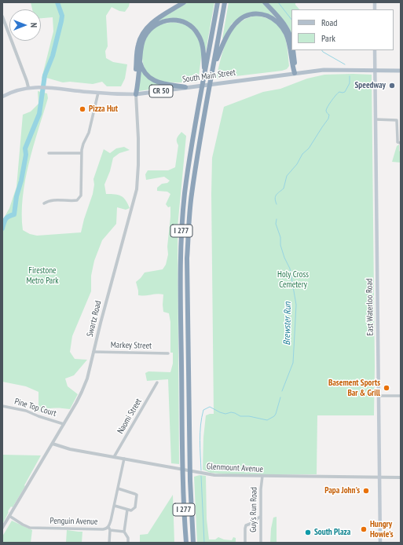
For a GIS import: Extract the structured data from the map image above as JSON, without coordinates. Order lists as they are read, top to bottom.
{
  "streets": {
    "highway": ["I 277"],
    "main road": ["South Main Street", "CR 50", "East Waterloo Road"],
    "street": [
      "Swartz Road",
      "Markey Street",
      "Pine Top Court",
      "Naomi Street",
      "Glenmount Avenue",
      "Guy's Run Road",
      "Penguin Avenue"
    ]
  },
  "crossings": [
    ["South Main Street", "East Waterloo Road"],
    ["South Main Street", "Swartz Road"],
    ["East Waterloo Road", "Glenmount Avenue"],
    ["Swartz Road", "Markey Street"],
    ["Swartz Road", "Pine Top Court"],
    ["Swartz Road", "Glenmount Avenue"],
    ["Swartz Road", "Penguin Avenue"],
    ["Naomi Street", "Glenmount Avenue"],
    ["Glenmount Avenue", "Guy's Run Road"],
    ["Glenmount Avenue", "Penguin Avenue"]
  ],
  "water": ["Brewster Run"],
  "parks": ["Firestone Metro Park", "Holy Cross Cemetery"],
  "places": [
    "Speedway",
    "Pizza Hut",
    "Basement Sports Bar & Grill",
    "Papa John's",
    "Hungry Howie's",
    "South Plaza"
  ],
  "legend": ["Road", "Park"],
  "north": "right"
}
